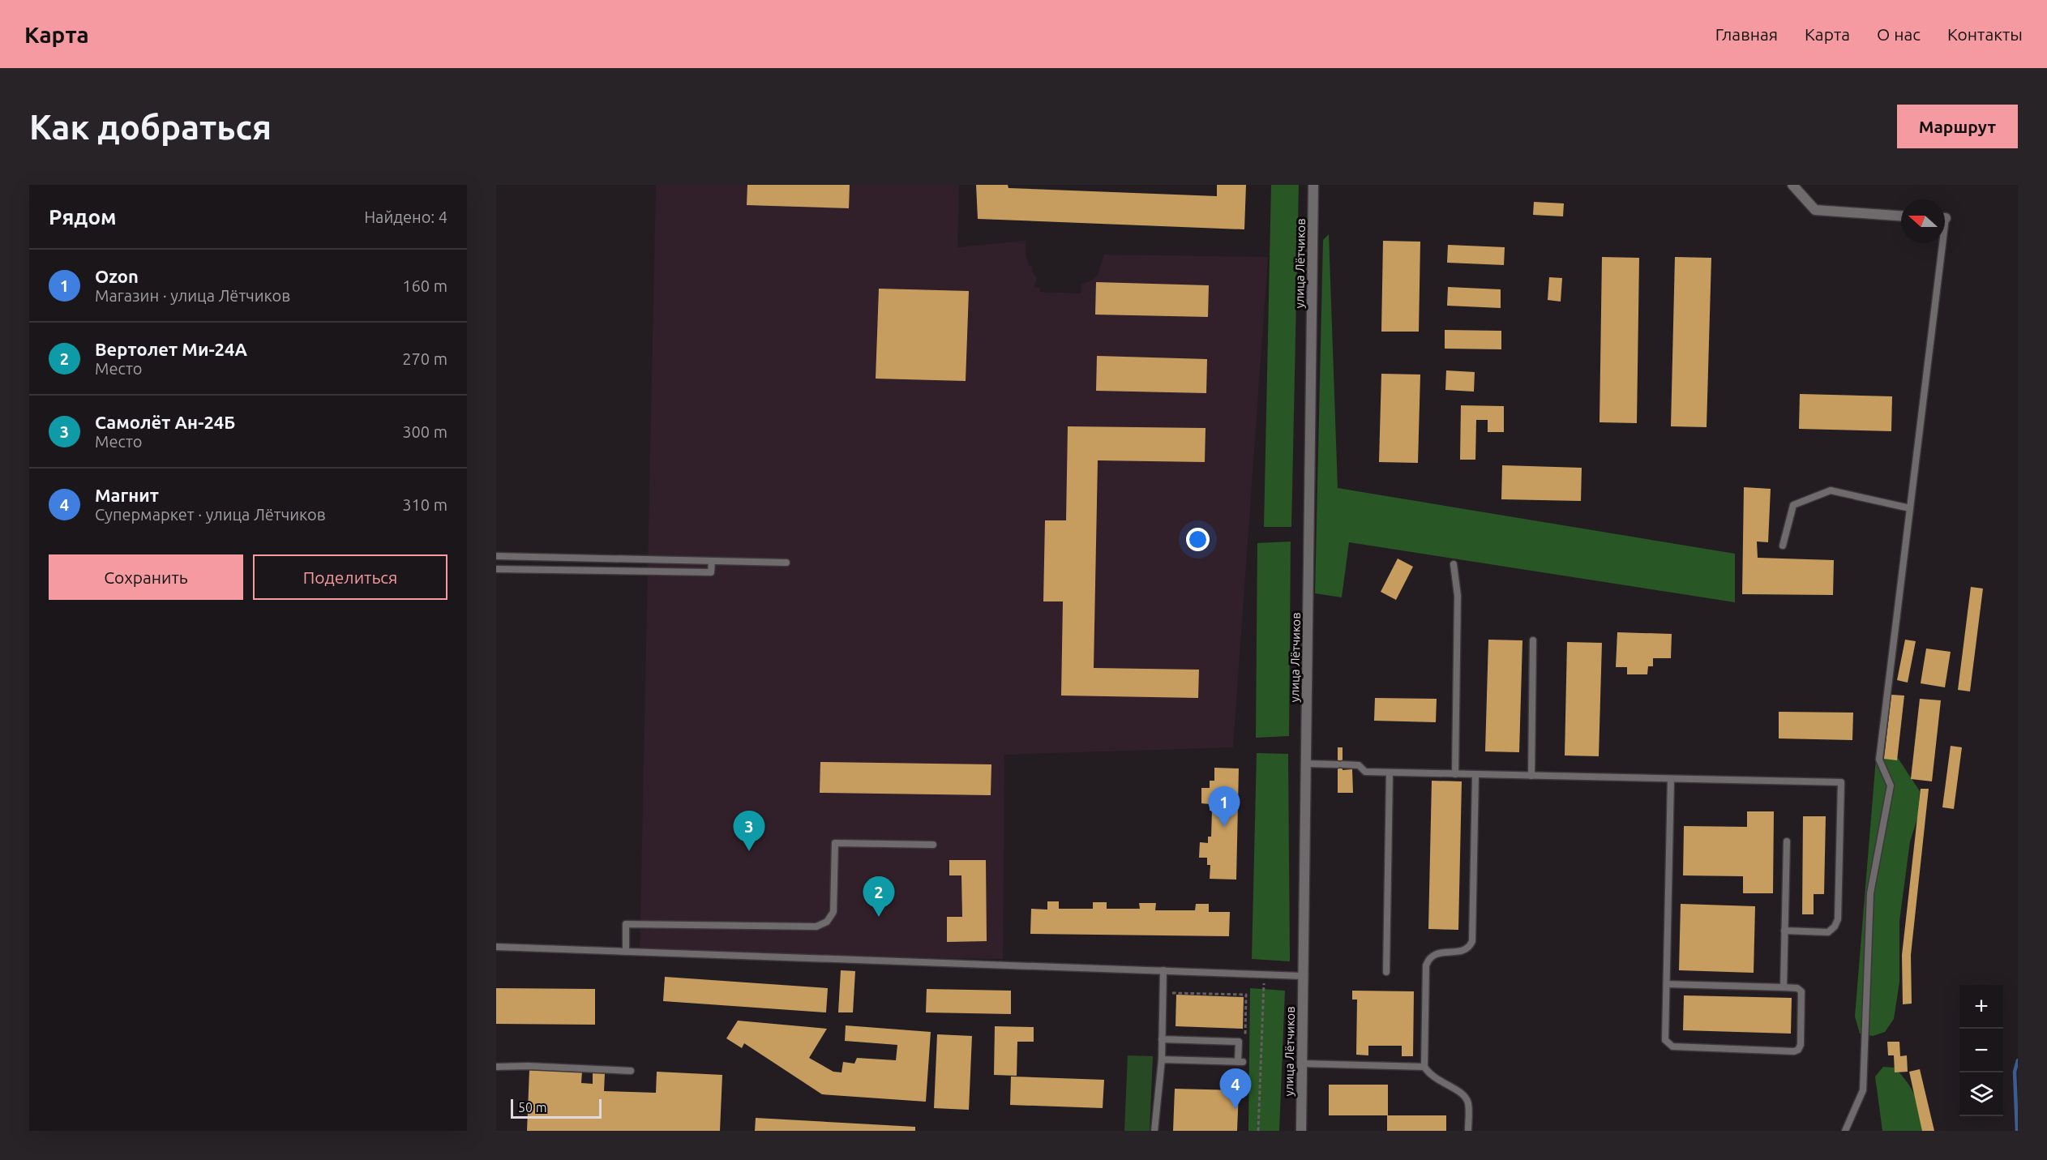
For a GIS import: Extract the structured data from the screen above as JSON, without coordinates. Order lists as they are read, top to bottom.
{
  "streets": {
    "street": ["улица Лётчиков"]
  },
  "scale_bar": "50 m",
  "north": "left",
  "page": {
    "header": "Карта",
    "nav": [
      "Главная",
      "Карта",
      "О нас",
      "Контакты"
    ],
    "buttons": [
      "Маршрут",
      ["Сохранить", "Поделиться"]
    ],
    "title": "Как добраться",
    "heading": ["Рядом", "Найдено: 4"],
    "list": [
      {
        "mark": "1",
        "name": "Ozon",
        "note": "Магазин · улица Лётчиков",
        "value": "160 m"
      },
      {
        "mark": "2",
        "name": "Вертолет Ми-24А",
        "note": "Место",
        "value": "270 m"
      },
      {
        "mark": "3",
        "name": "Самолёт Ан-24Б",
        "note": "Место",
        "value": "300 m"
      },
      {
        "mark": "4",
        "name": "Магнит",
        "note": "Супермаркет · улица Лётчиков",
        "value": "310 m"
      }
    ],
    "pins": [
      "1",
      "3",
      "2",
      "4"
    ],
    "map_buttons": ["+", "−"],
    "scale": "50 m"
  }
}
